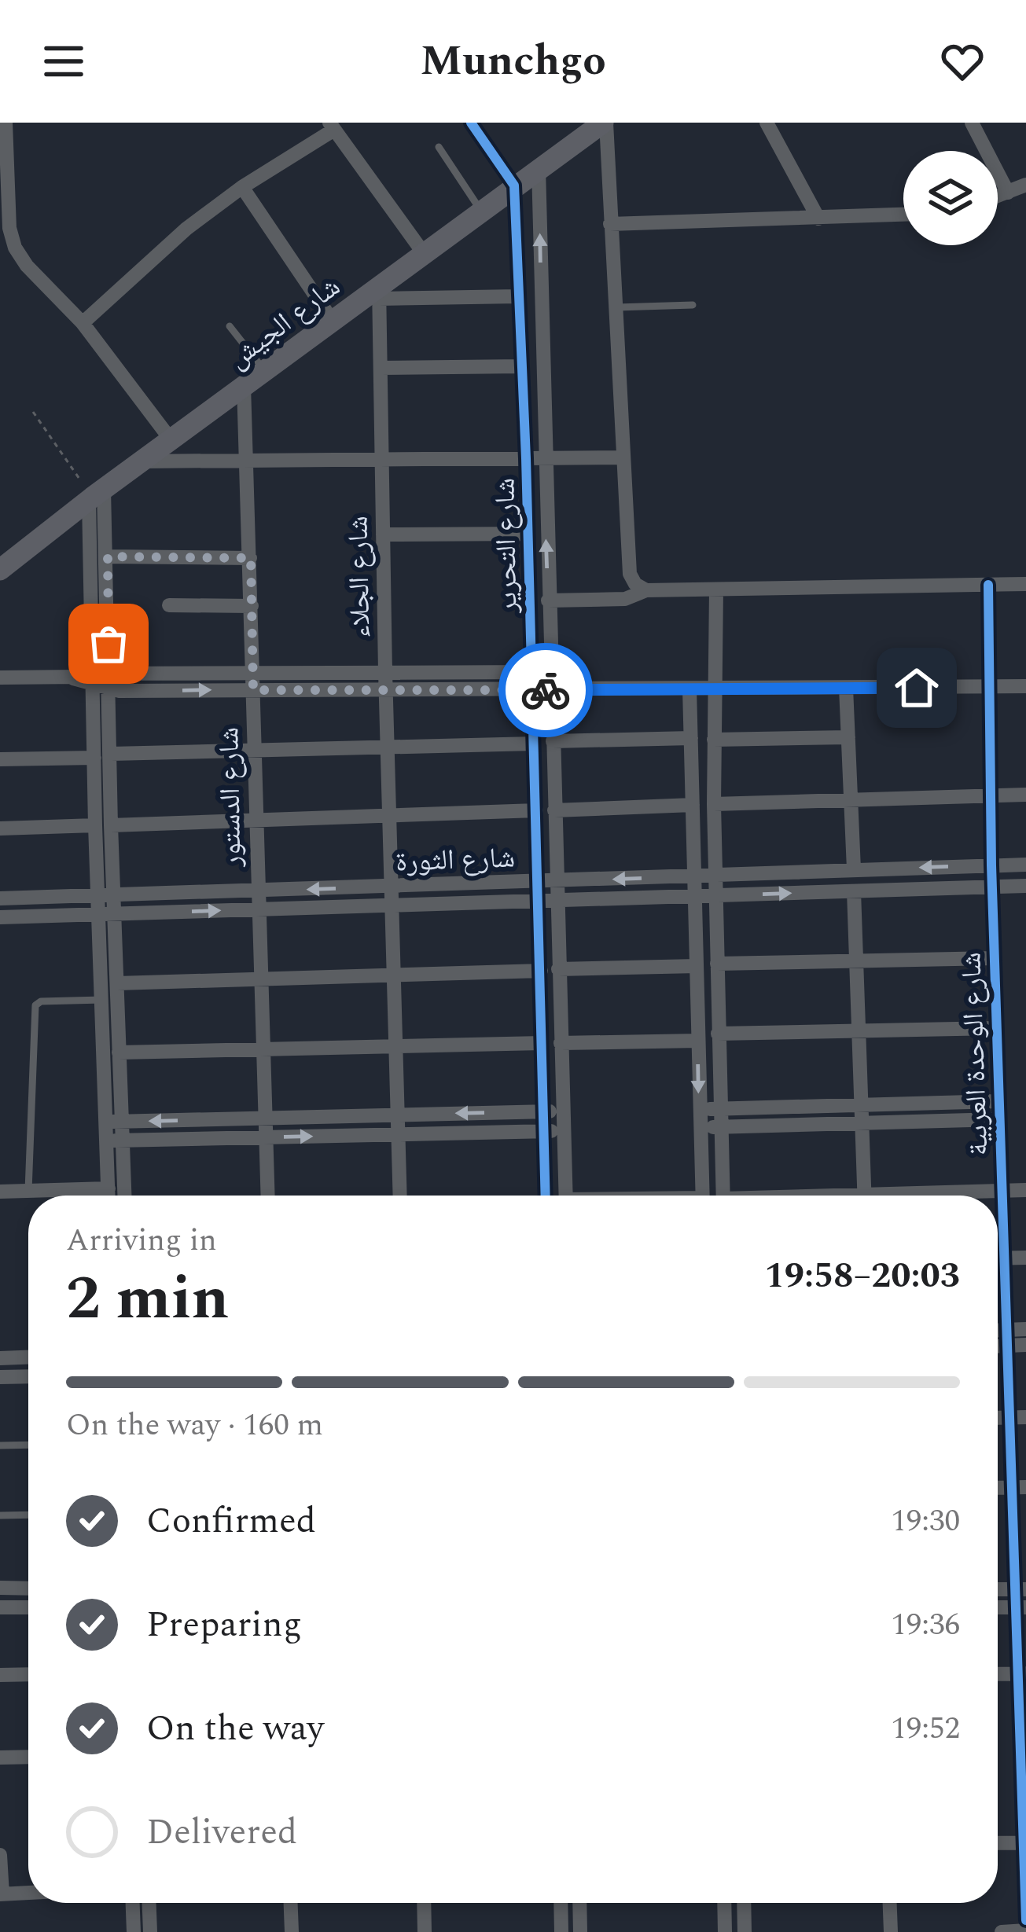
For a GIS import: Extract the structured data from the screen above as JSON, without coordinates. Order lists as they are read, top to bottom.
{
  "streets": {
    "main road": ["شارع الجيش"],
    "street": [
      "شارع التحرير",
      "شارع الجلاء",
      "شارع الدستور",
      "شارع الثورة",
      "شارع الوحدة العربية"
    ]
  },
  "crossings": [
    ["شارع الجيش", "شارع التحرير"],
    ["شارع الجيش", "شارع الجلاء"],
    ["شارع الجيش", "شارع الدستور"],
    ["شارع التحرير", "شارع الثورة"],
    ["شارع الجلاء", "شارع الثورة"],
    ["شارع الدستور", "شارع الثورة"],
    ["شارع الثورة", "شارع الوحدة العربية"]
  ],
  "page": {
    "header": "Munchgo",
    "heading": ["2 min", "Arriving in", "19:58–20:03"],
    "bar": "On the way · 160 m",
    "list": [
      ["Confirmed", "19:30"],
      ["Preparing", "19:36"],
      ["On the way", "19:52"],
      "Delivered"
    ]
  }
}
